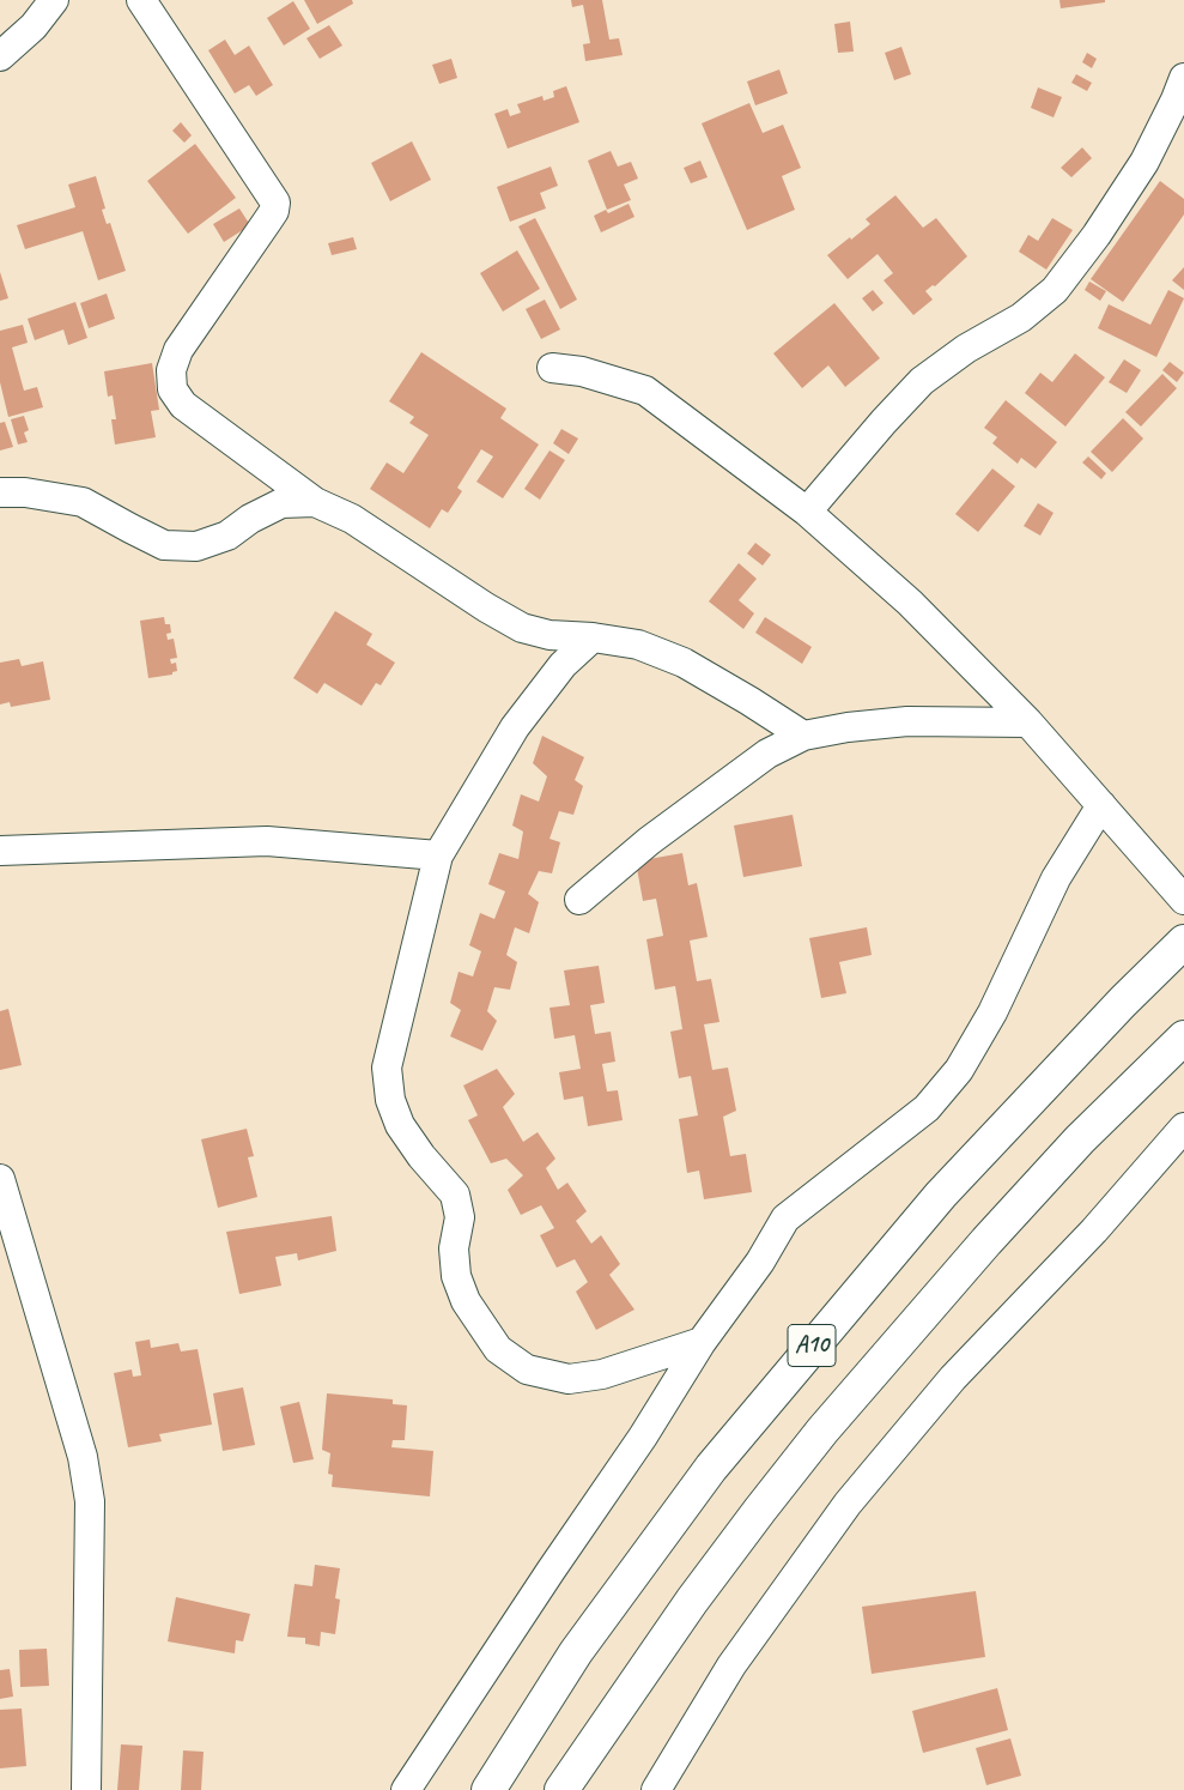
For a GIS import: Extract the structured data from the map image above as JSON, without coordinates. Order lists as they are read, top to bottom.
{
  "streets": {
    "main road": ["A10"]
  }
}
